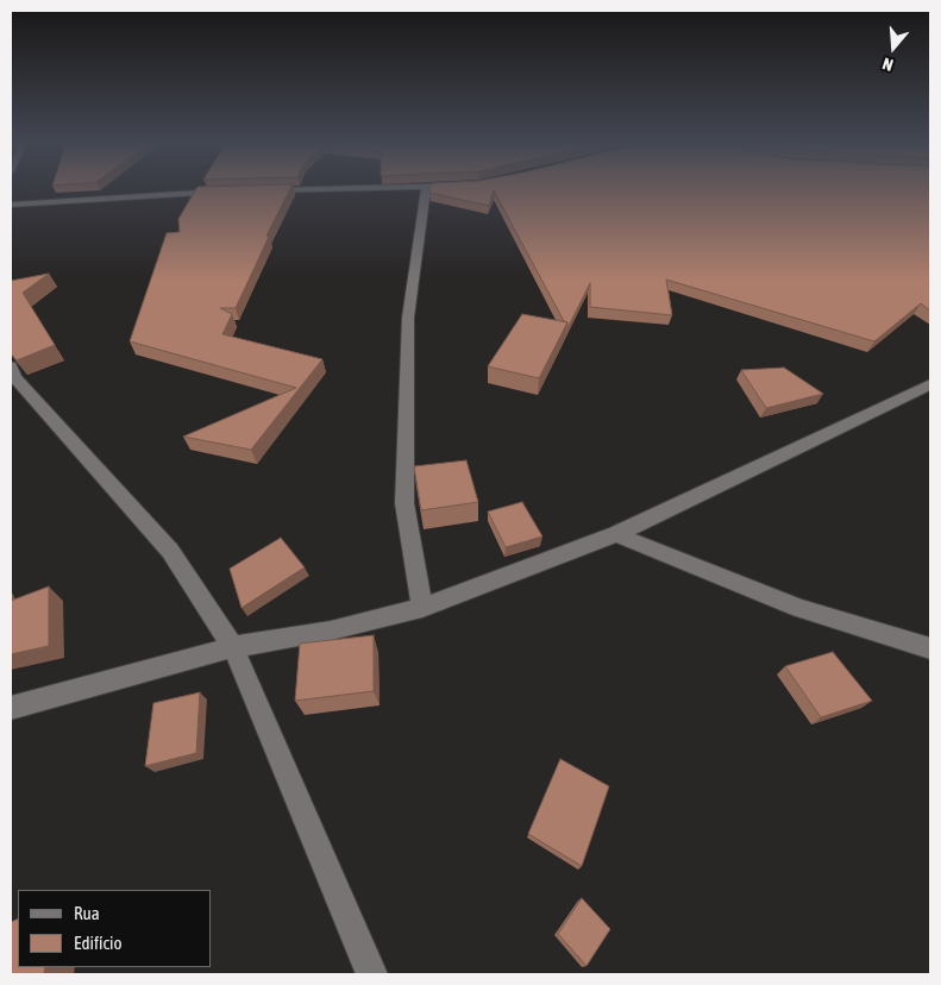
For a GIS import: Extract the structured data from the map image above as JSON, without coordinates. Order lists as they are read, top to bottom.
{
  "legend": ["Rua", "Edifício"],
  "north": "bottom"
}
